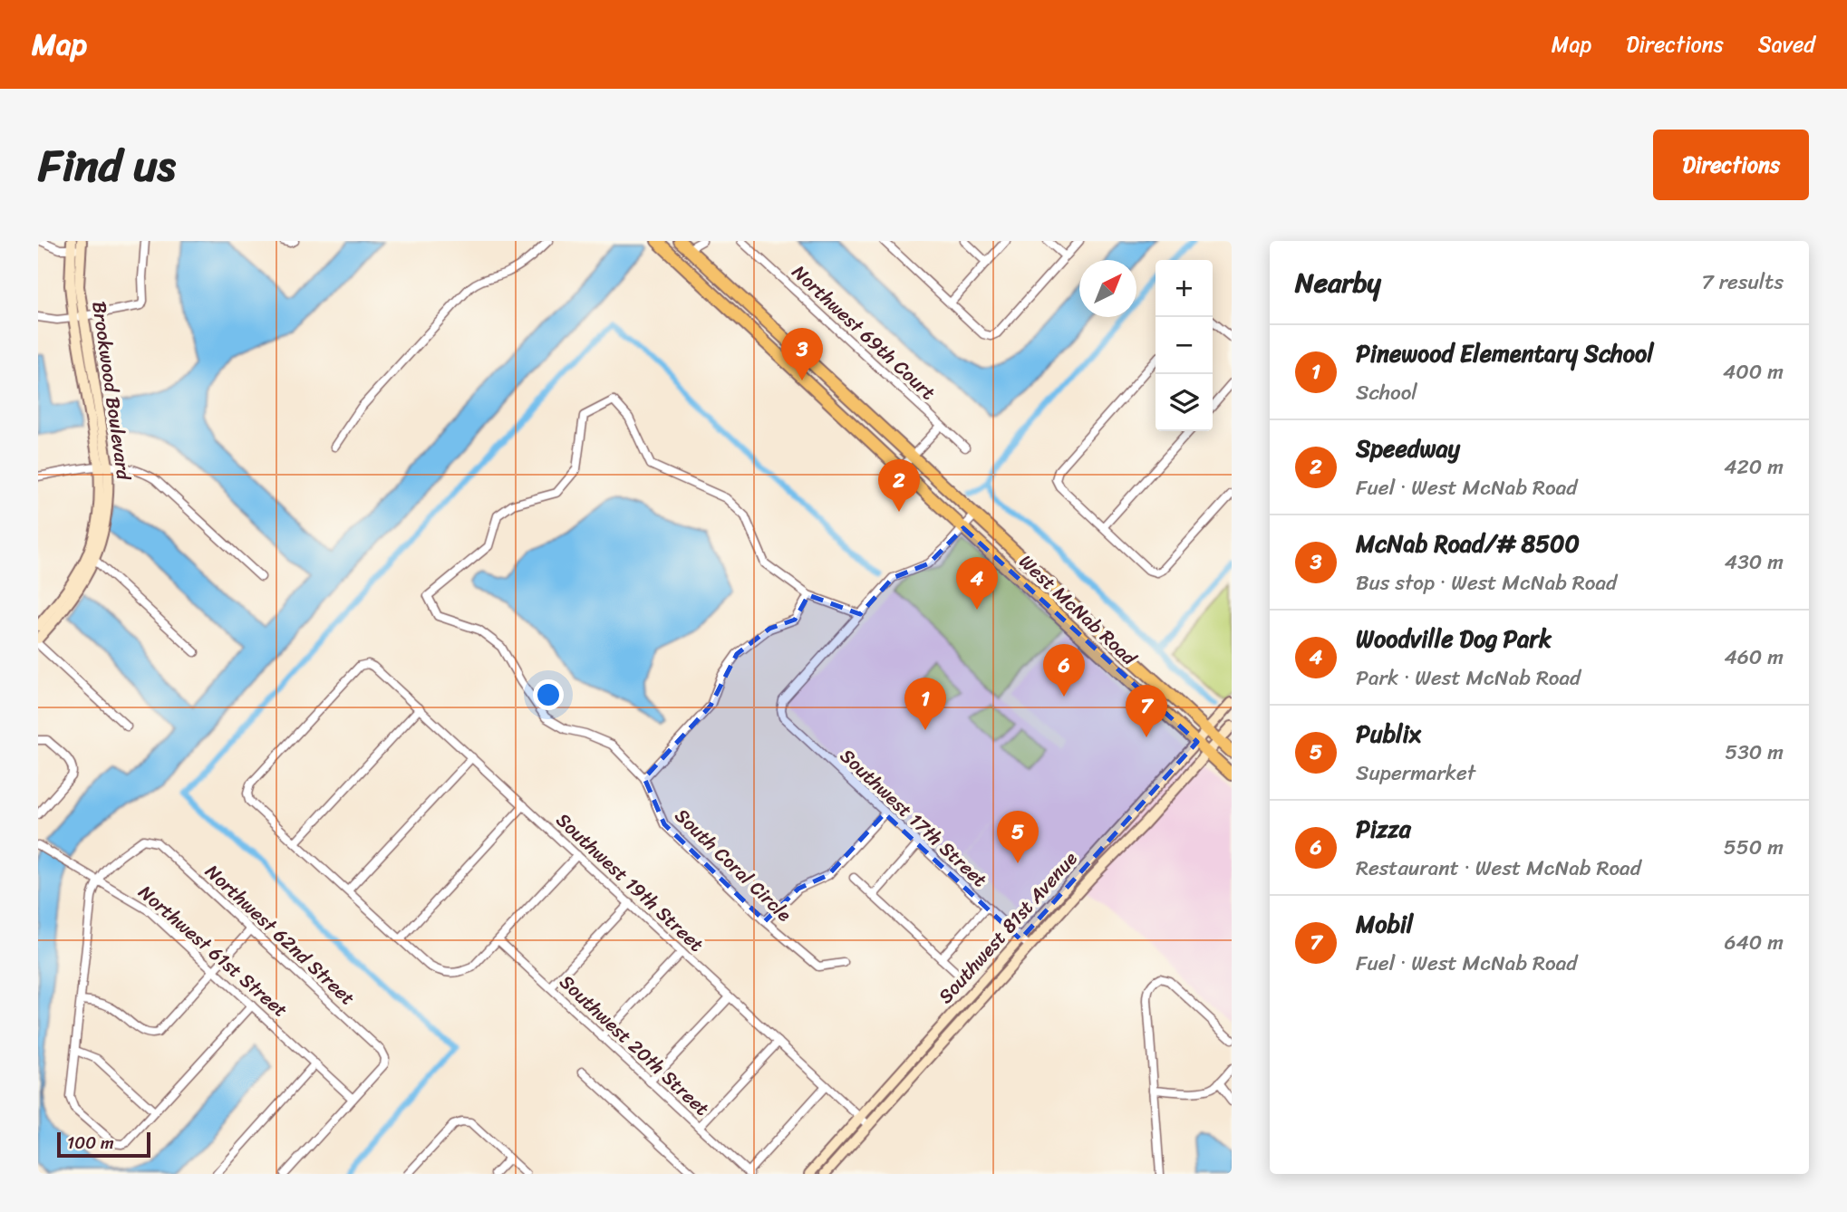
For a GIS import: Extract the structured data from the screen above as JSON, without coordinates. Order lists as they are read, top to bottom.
{
  "streets": {
    "main road": ["West McNab Road"],
    "street": [
      "Northwest 69th Court",
      "Brookwood Boulevard",
      "Southwest 17th Street",
      "South Coral Circle",
      "Southwest 19th Street",
      "Southwest 81st Avenue",
      "Northwest 62nd Street",
      "Northwest 61st Street",
      "Southwest 20th Street"
    ]
  },
  "crossings": [
    ["West McNab Road", "Southwest 81st Avenue"],
    ["Southwest 17th Street", "Southwest 81st Avenue"],
    ["Southwest 19th Street", "Southwest 81st Avenue"],
    ["Northwest 62nd Street", "Northwest 61st Street"]
  ],
  "scale_bar": "100 m",
  "north": "top right",
  "page": {
    "header": "Map",
    "nav": ["Map", "Directions", "Saved"],
    "title": "Find us",
    "buttons": "Directions",
    "heading": ["Nearby", "7 results"],
    "map_buttons": ["+", "−"],
    "list": [
      {
        "mark": "1",
        "name": "Pinewood Elementary School",
        "note": "School",
        "value": "400 m"
      },
      {
        "mark": "2",
        "name": "Speedway",
        "note": "Fuel · West McNab Road",
        "value": "420 m"
      },
      {
        "mark": "3",
        "name": "McNab Road/# 8500",
        "note": "Bus stop · West McNab Road",
        "value": "430 m"
      },
      {
        "mark": "4",
        "name": "Woodville Dog Park",
        "note": "Park · West McNab Road",
        "value": "460 m"
      },
      {
        "mark": "5",
        "name": "Publix",
        "note": "Supermarket",
        "value": "530 m"
      },
      {
        "mark": "6",
        "name": "Pizza",
        "note": "Restaurant · West McNab Road",
        "value": "550 m"
      },
      {
        "mark": "7",
        "name": "Mobil",
        "note": "Fuel · West McNab Road",
        "value": "640 m"
      }
    ],
    "pins": [
      "3",
      "2",
      "4",
      "6",
      "1",
      "7",
      "5"
    ],
    "scale": "100 m"
  }
}
